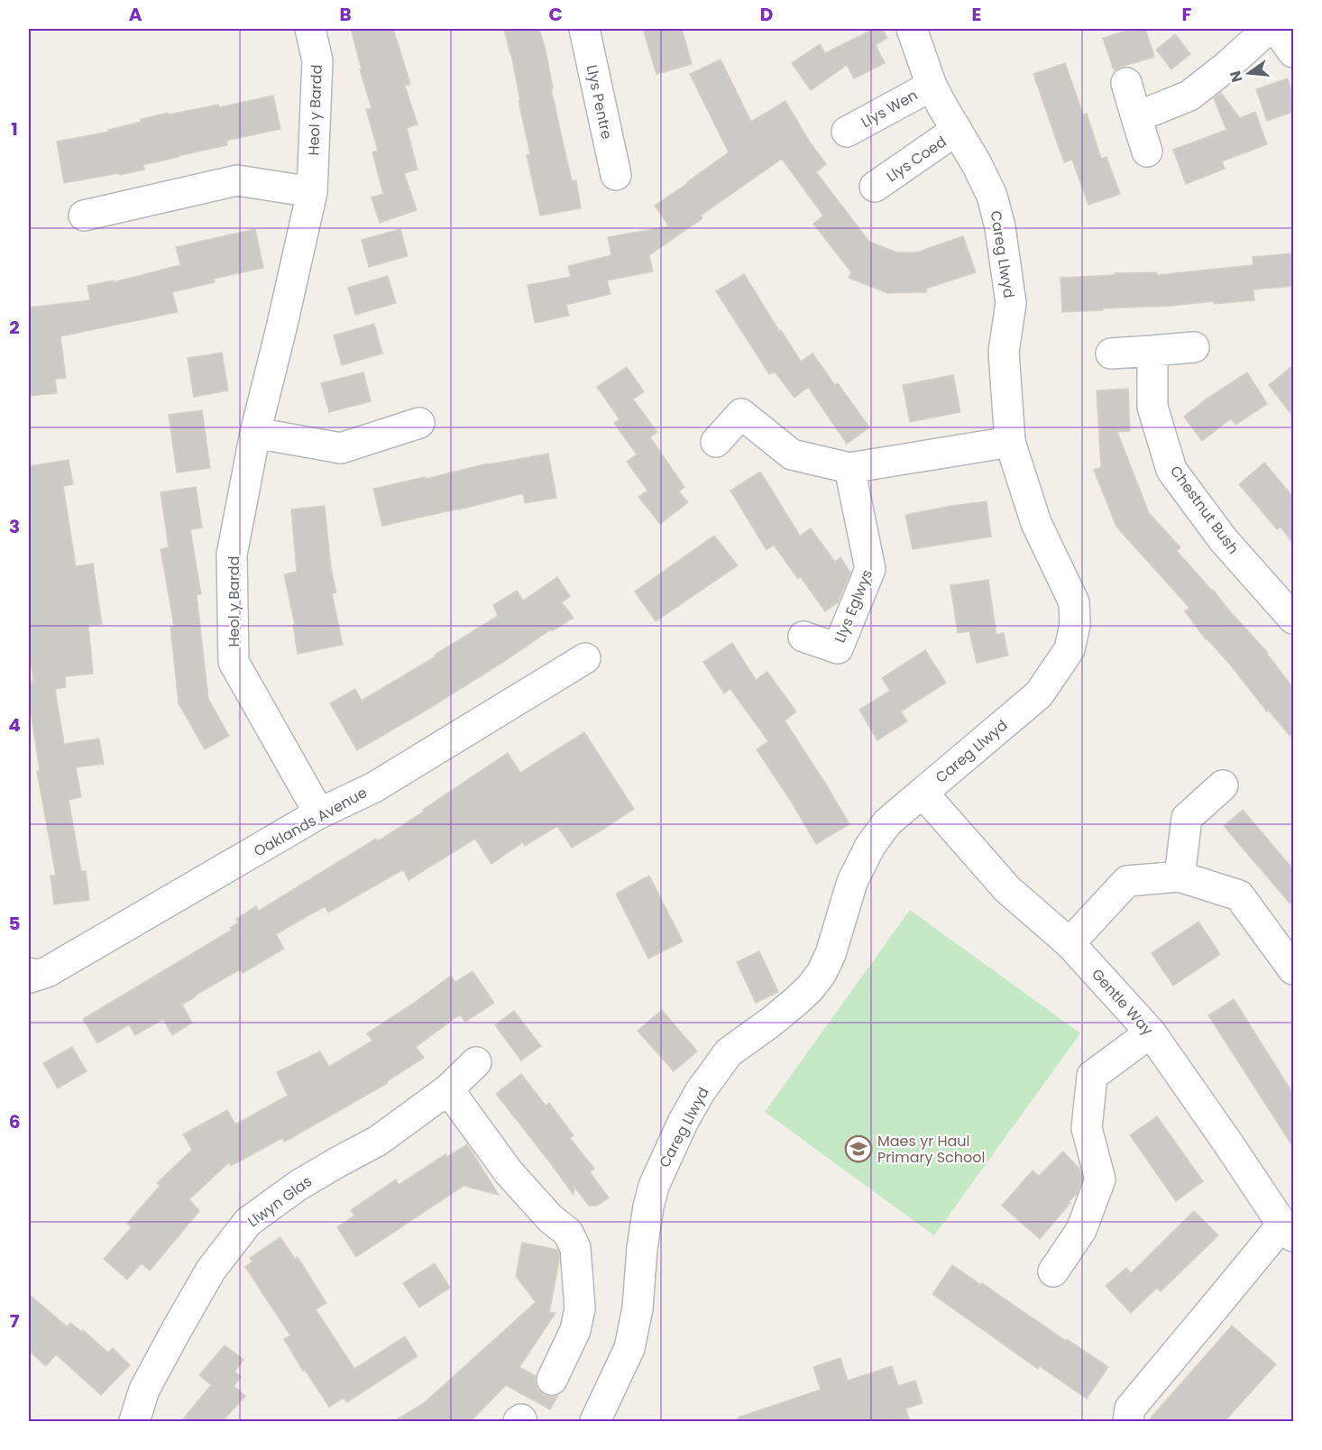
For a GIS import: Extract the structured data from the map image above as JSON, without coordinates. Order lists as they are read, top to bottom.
{
  "streets": {
    "street": [
      "Llys Pentre",
      "Llys Wen",
      "Heol y Bardd",
      "Llys Coed",
      "Careg Llwyd",
      "Chestnut Bush",
      "Llys Eglwys",
      "Oaklands Avenue",
      "Gentle Way",
      "Llwyn Glas"
    ]
  },
  "crossings": [
    ["Llys Wen", "Careg Llwyd"],
    ["Heol y Bardd", "Oaklands Avenue"],
    ["Llys Coed", "Careg Llwyd"],
    ["Careg Llwyd", "Gentle Way"]
  ],
  "places": {
    "school or university": ["Maes yr Haul Primary School"]
  },
  "north": "left",
  "grid": {
    "columns": [
      "A",
      "B",
      "C",
      "D",
      "E",
      "F"
    ],
    "rows": [
      "1",
      "2",
      "3",
      "4",
      "5",
      "6",
      "7"
    ]
  }
}
